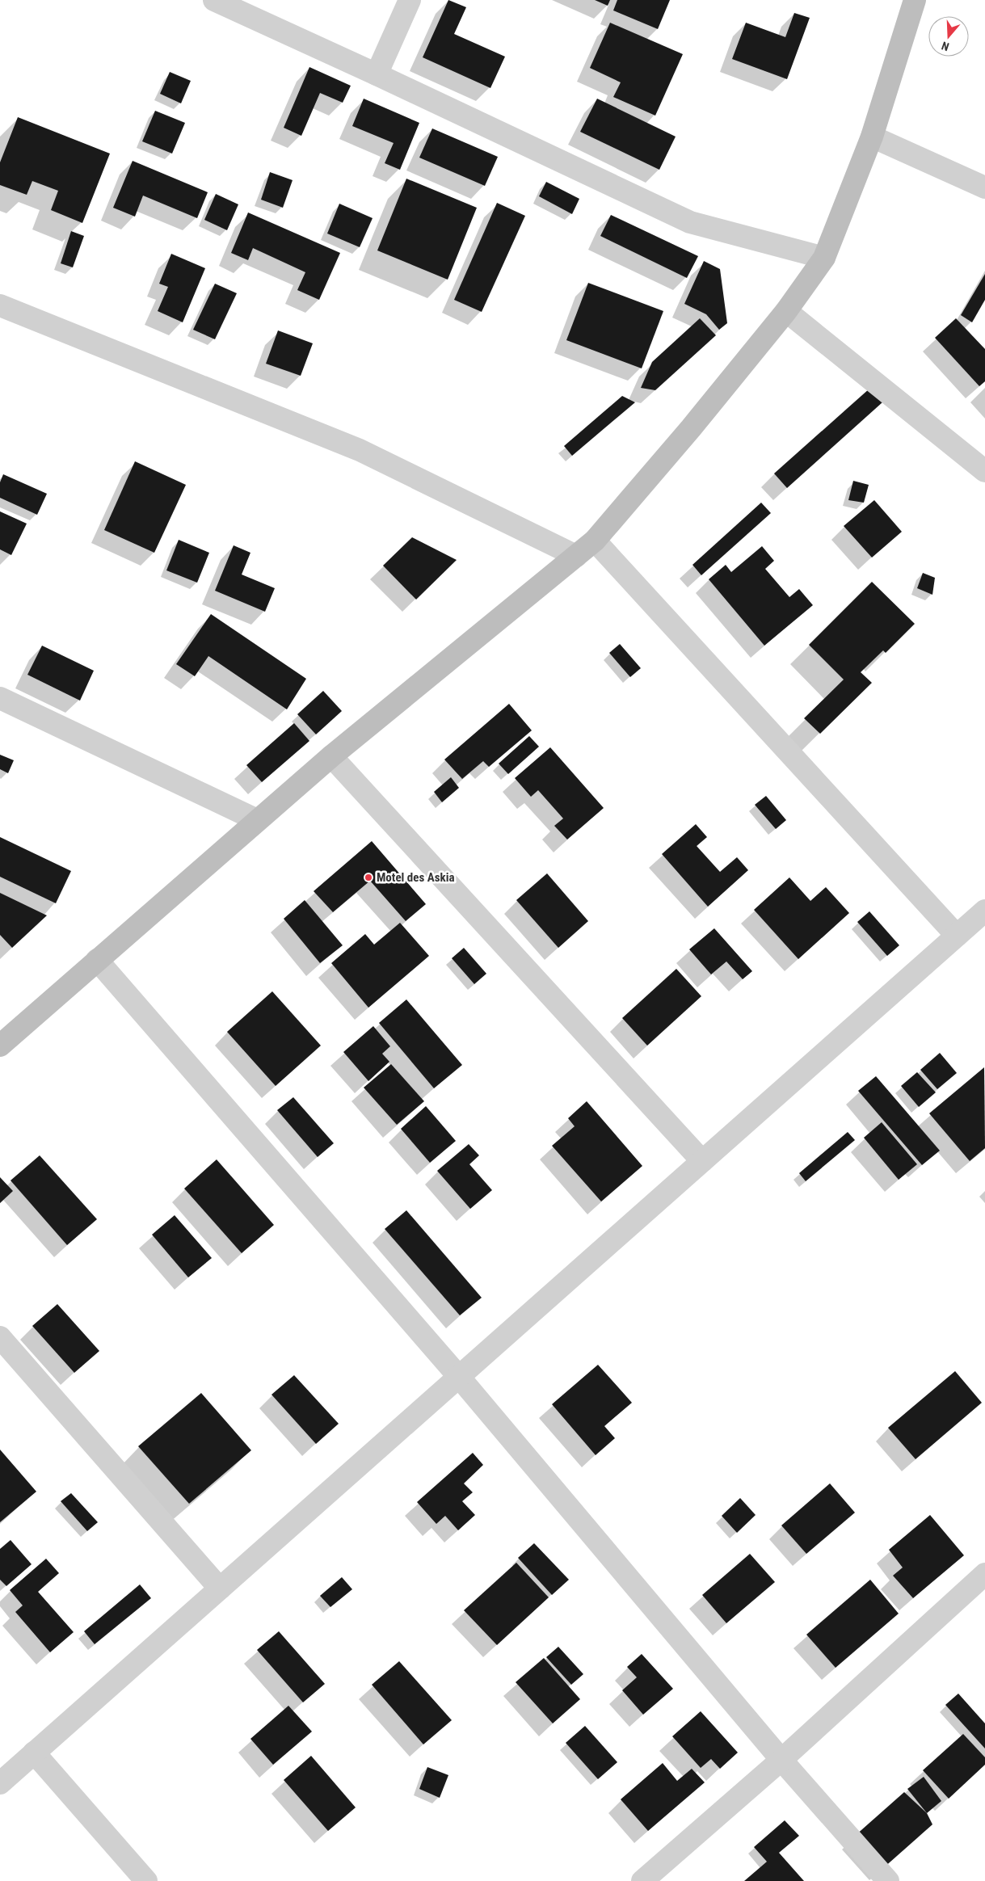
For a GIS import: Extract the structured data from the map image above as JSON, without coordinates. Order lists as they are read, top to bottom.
{
  "places": ["Motel des Askia"],
  "north": "bottom"
}
